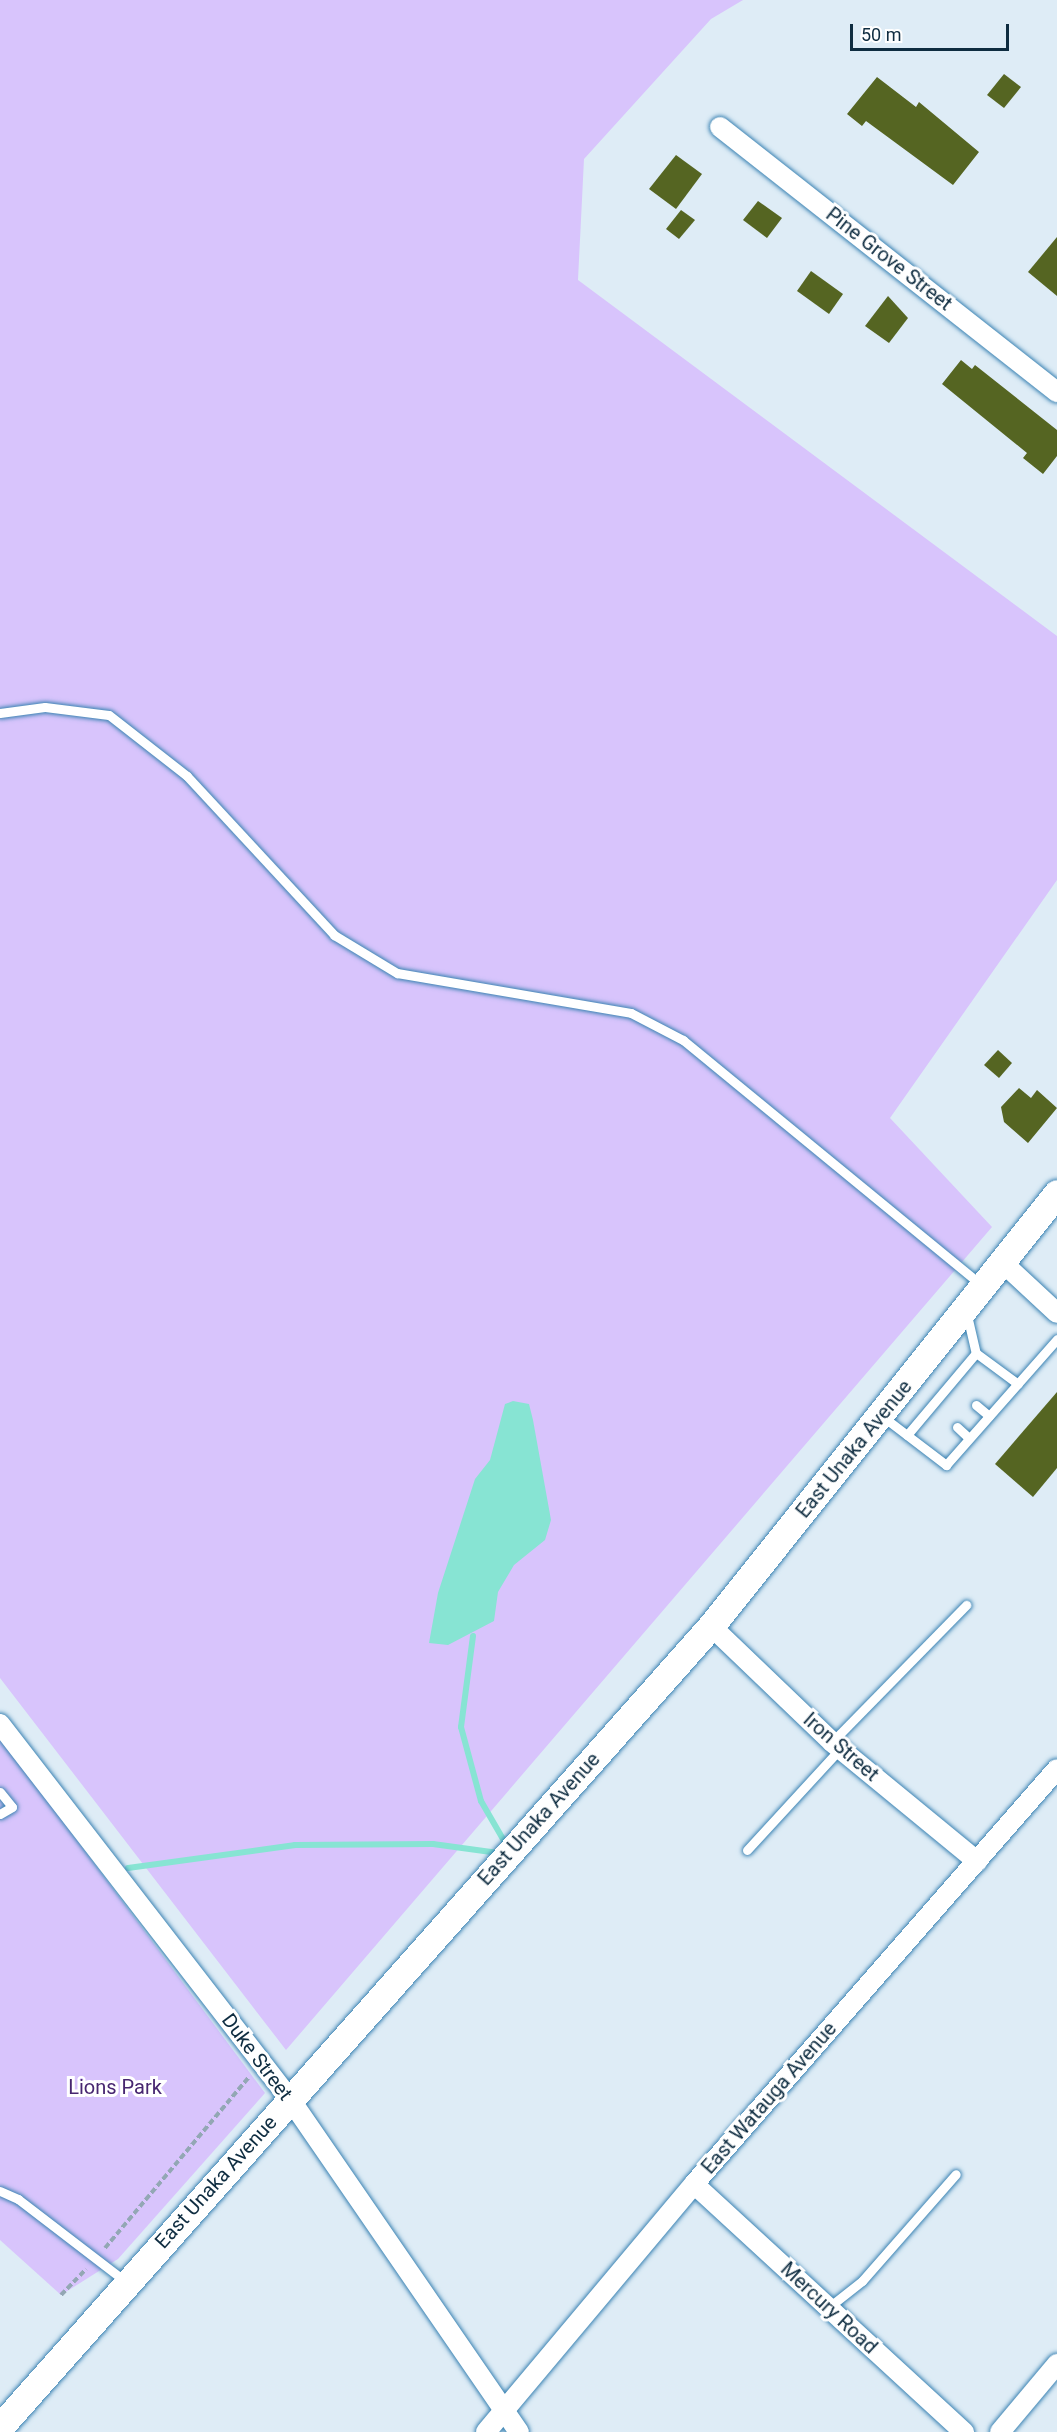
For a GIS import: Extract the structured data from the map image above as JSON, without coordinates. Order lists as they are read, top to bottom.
{
  "streets": {
    "main road": ["East Unaka Avenue"],
    "street": [
      "Pine Grove Street",
      "Iron Street",
      "Duke Street",
      "East Watauga Avenue",
      "Mercury Road"
    ]
  },
  "crossings": [
    ["East Unaka Avenue", "Iron Street"],
    ["East Unaka Avenue", "Duke Street"],
    ["Iron Street", "East Watauga Avenue"],
    ["Duke Street", "East Watauga Avenue"],
    ["East Watauga Avenue", "Mercury Road"]
  ],
  "parks": ["Lions Park"],
  "scale_bar": "50 m"
}
